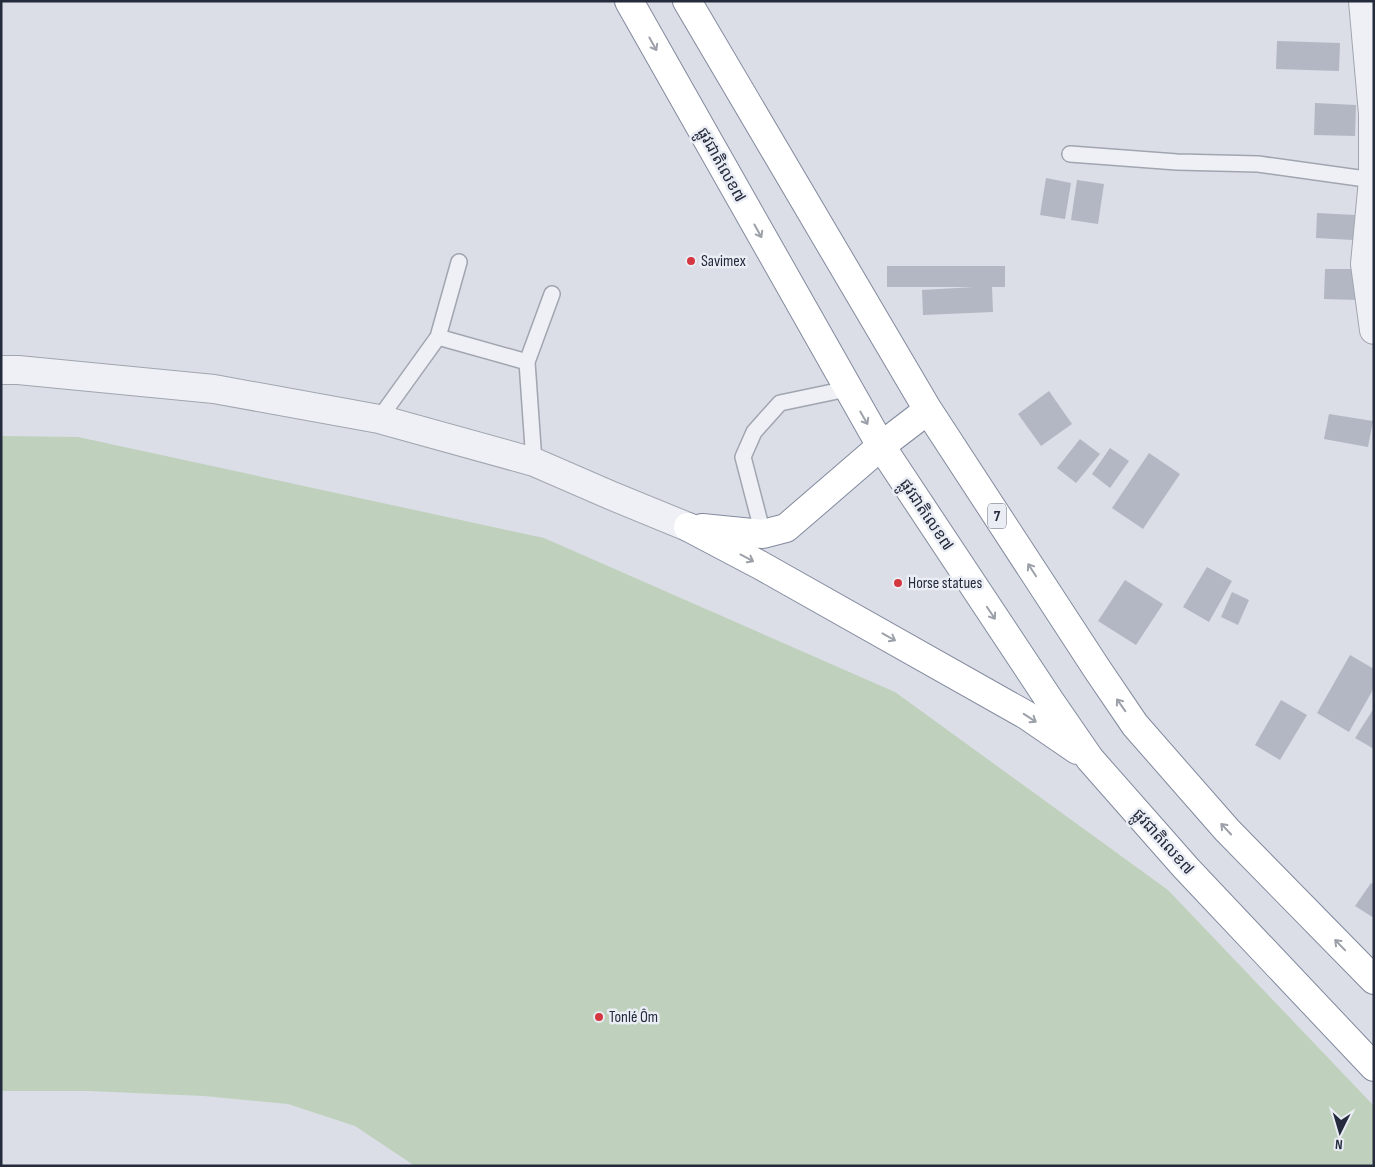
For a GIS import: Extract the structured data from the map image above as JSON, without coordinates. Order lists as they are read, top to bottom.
{
  "streets": {
    "highway": ["ផ្លូវជាតិលេខ៧", "7"]
  },
  "places": ["Savimex", "Horse statues", "Tonlé Ôm"],
  "north": "bottom"
}
